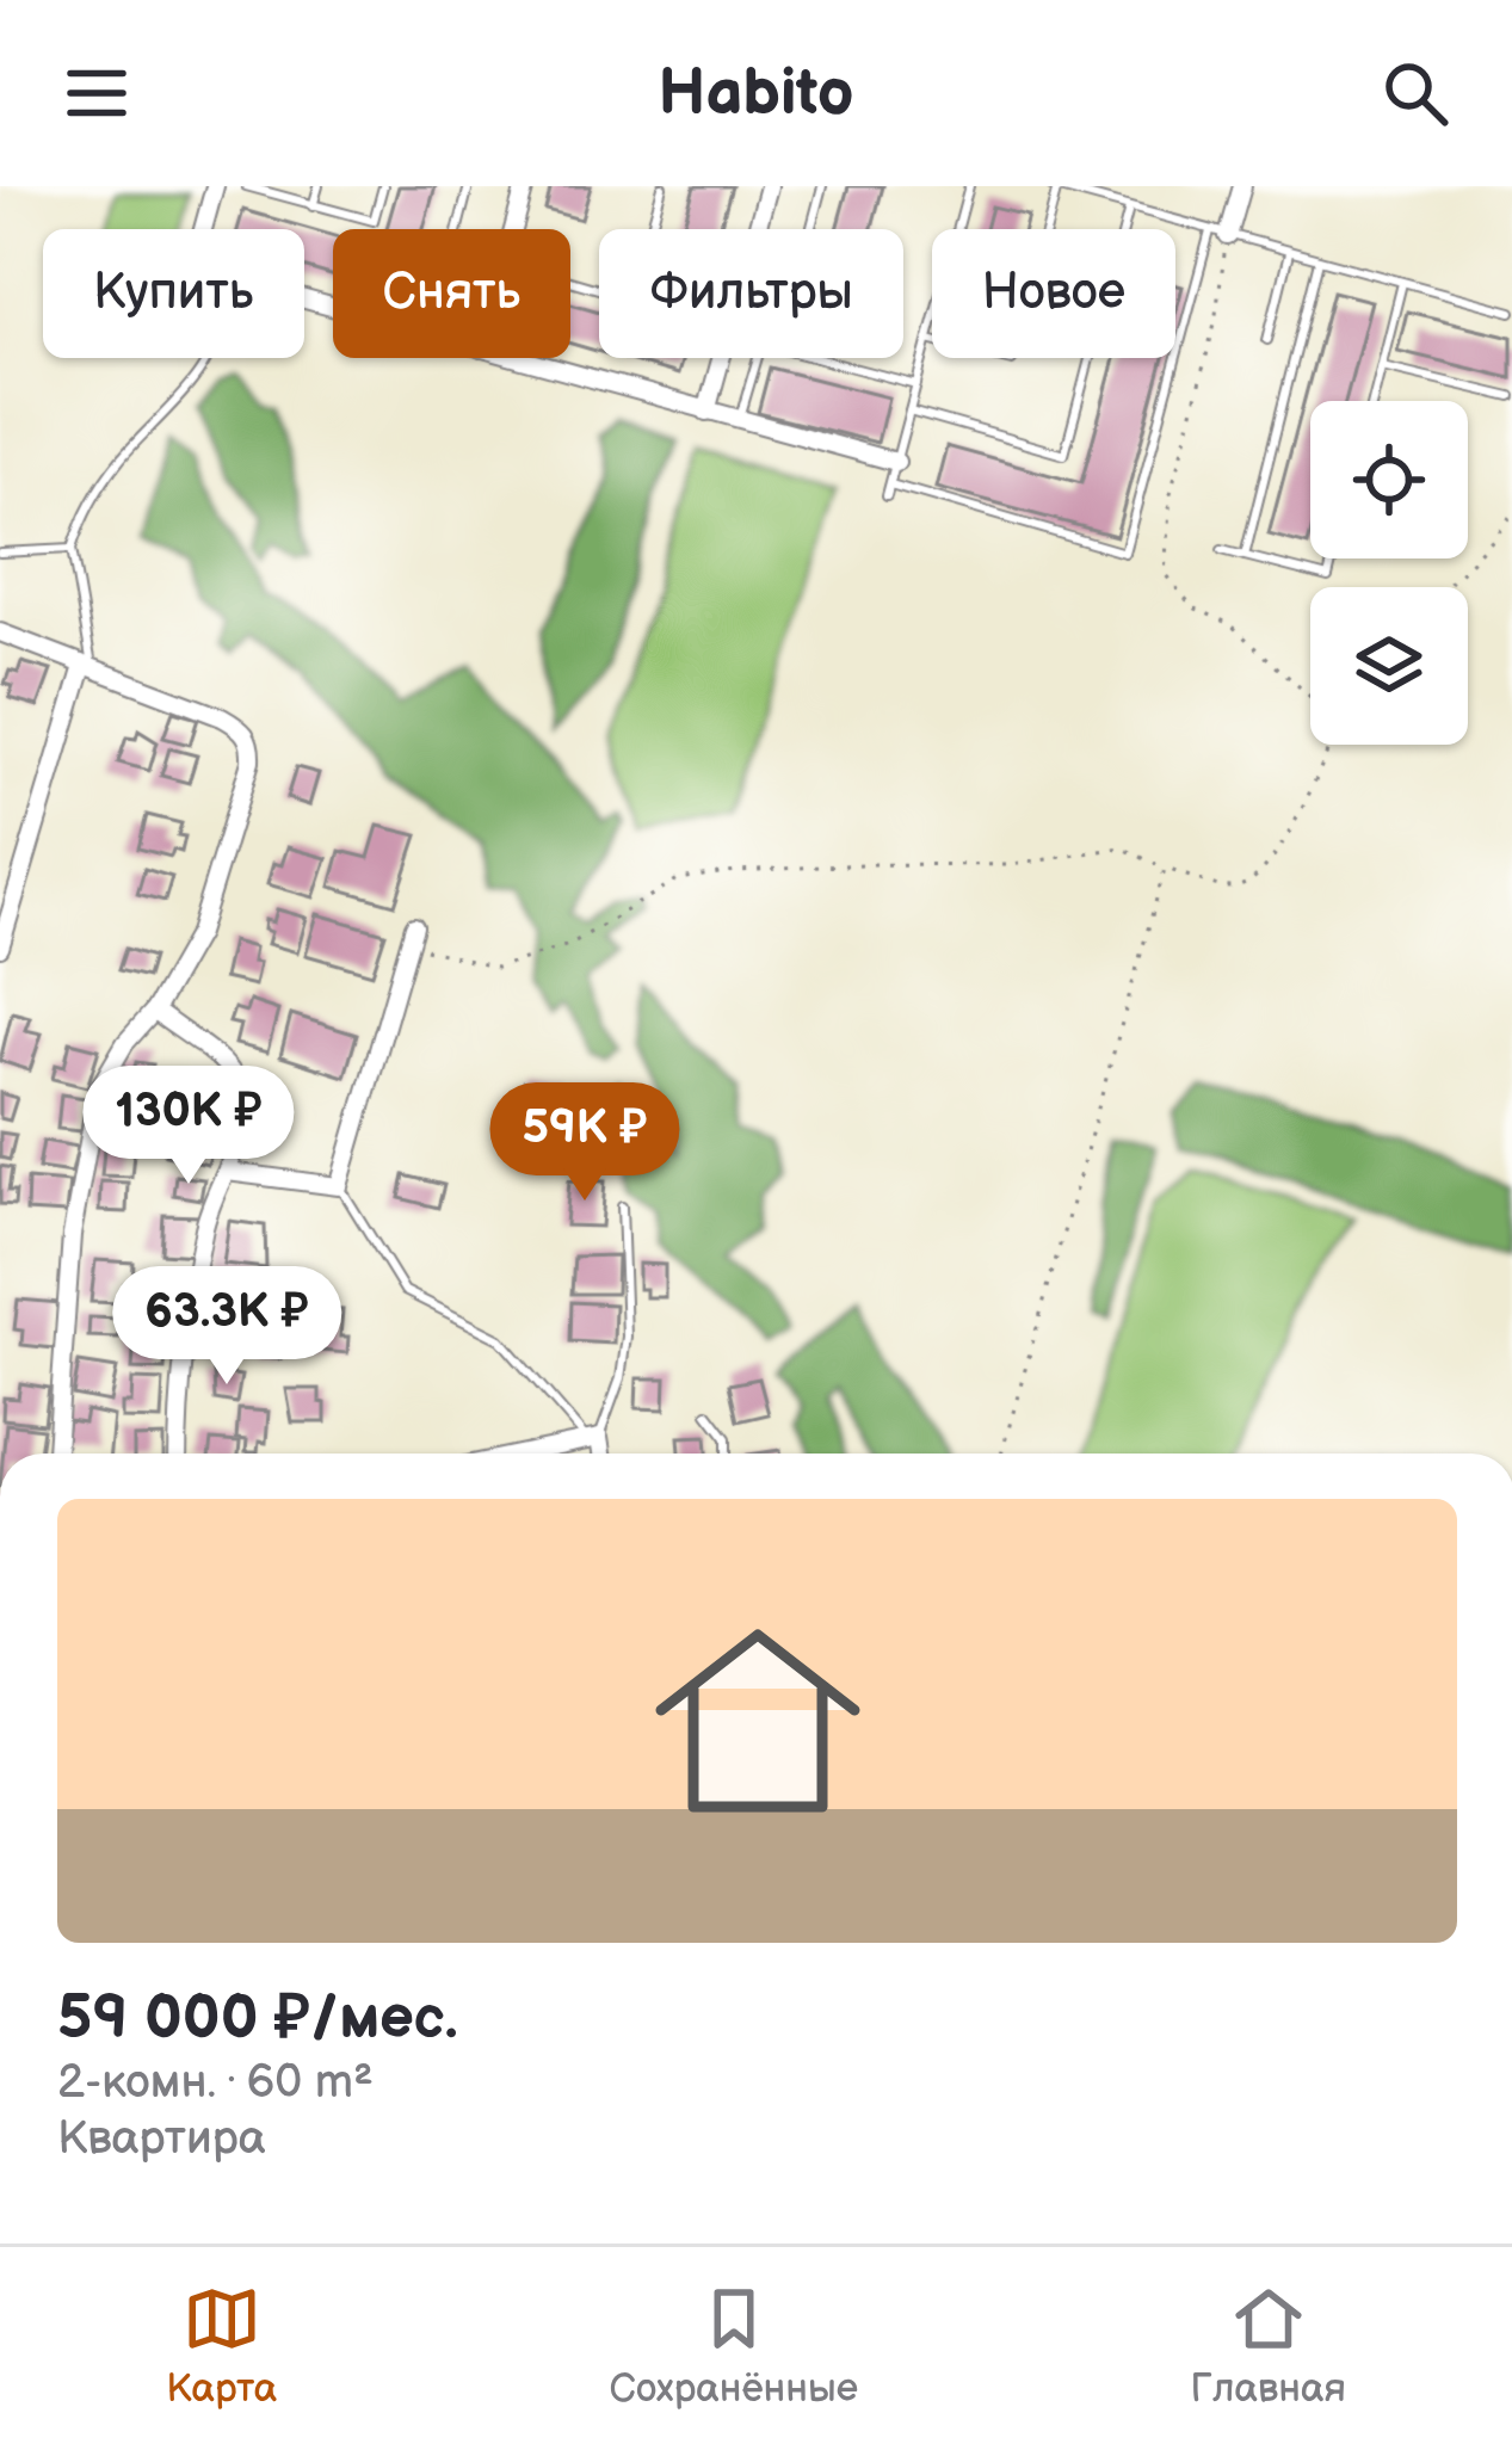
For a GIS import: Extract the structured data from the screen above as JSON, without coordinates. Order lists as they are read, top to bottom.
{
  "page": {
    "header": "Habito",
    "chip": [
      "Купить",
      "Снять",
      "Фильтры",
      "Новое"
    ],
    "price": ["130K ₽", "59K ₽", "63.3K ₽"],
    "list": [
      {
        "name": "59 000 ₽/мес.",
        "note": "2-комн. · 60 m² · Квартира"
      }
    ],
    "tabs": ["Карта", "Сохранённые", "Главная"]
  }
}
